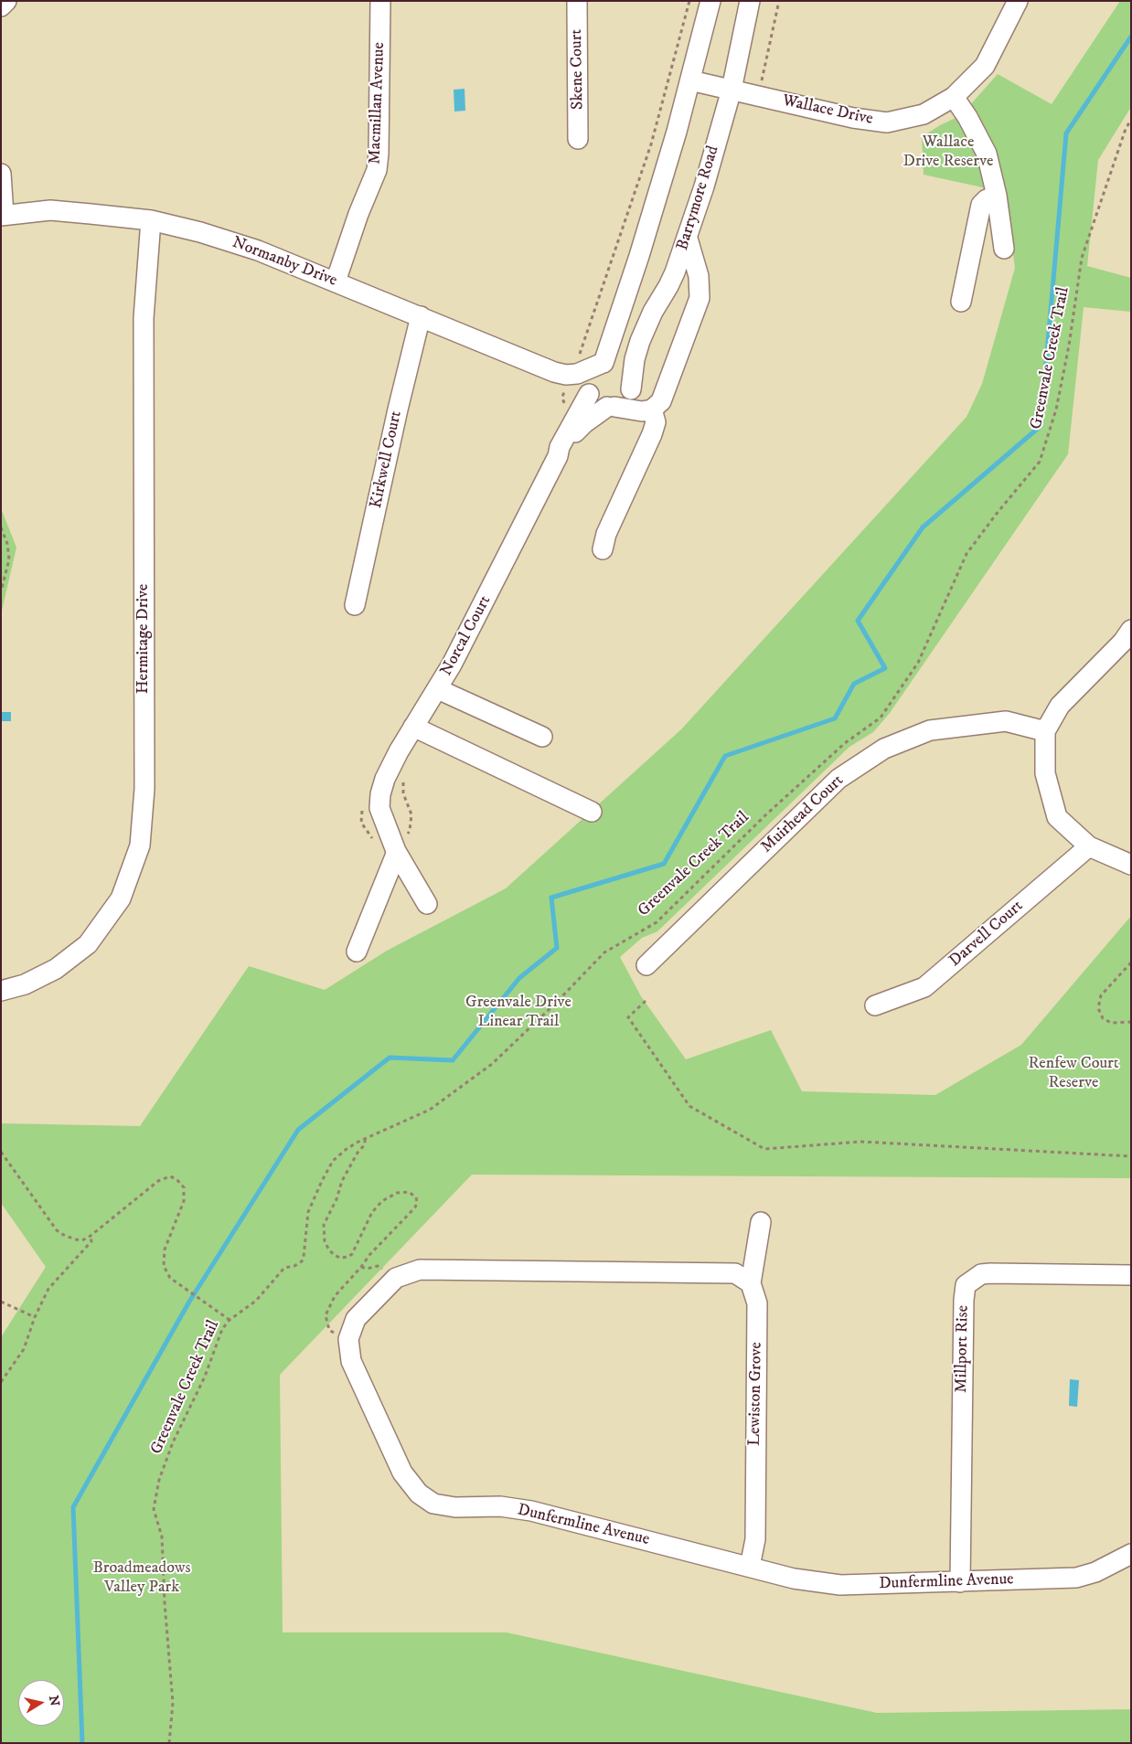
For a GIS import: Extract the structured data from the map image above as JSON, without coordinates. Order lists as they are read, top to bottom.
{
  "streets": {
    "street": [
      "Skene Court",
      "Macmillan Avenue",
      "Wallace Drive",
      "Barrymore Road",
      "Normanby Drive",
      "Kirkwell Court",
      "Norcal Court",
      "Hermitage Drive",
      "Muirhead Court",
      "Darvell Court",
      "Millport Rise",
      "Lewiston Grove",
      "Dunfermline Avenue"
    ],
    "path": ["Greenvale Creek Trail"]
  },
  "crossings": [
    ["Macmillan Avenue", "Normanby Drive"],
    ["Wallace Drive", "Barrymore Road"],
    ["Barrymore Road", "Normanby Drive"],
    ["Barrymore Road", "Norcal Court"],
    ["Normanby Drive", "Kirkwell Court"],
    ["Normanby Drive", "Norcal Court"],
    ["Normanby Drive", "Hermitage Drive"],
    ["Millport Rise", "Dunfermline Avenue"],
    ["Lewiston Grove", "Dunfermline Avenue"]
  ],
  "parks": [
    "Wallace Drive Reserve",
    "Greenvale Drive Linear Trail",
    "Renfew Court Reserve",
    "Broadmeadows Valley Park"
  ],
  "north": "right"
}
